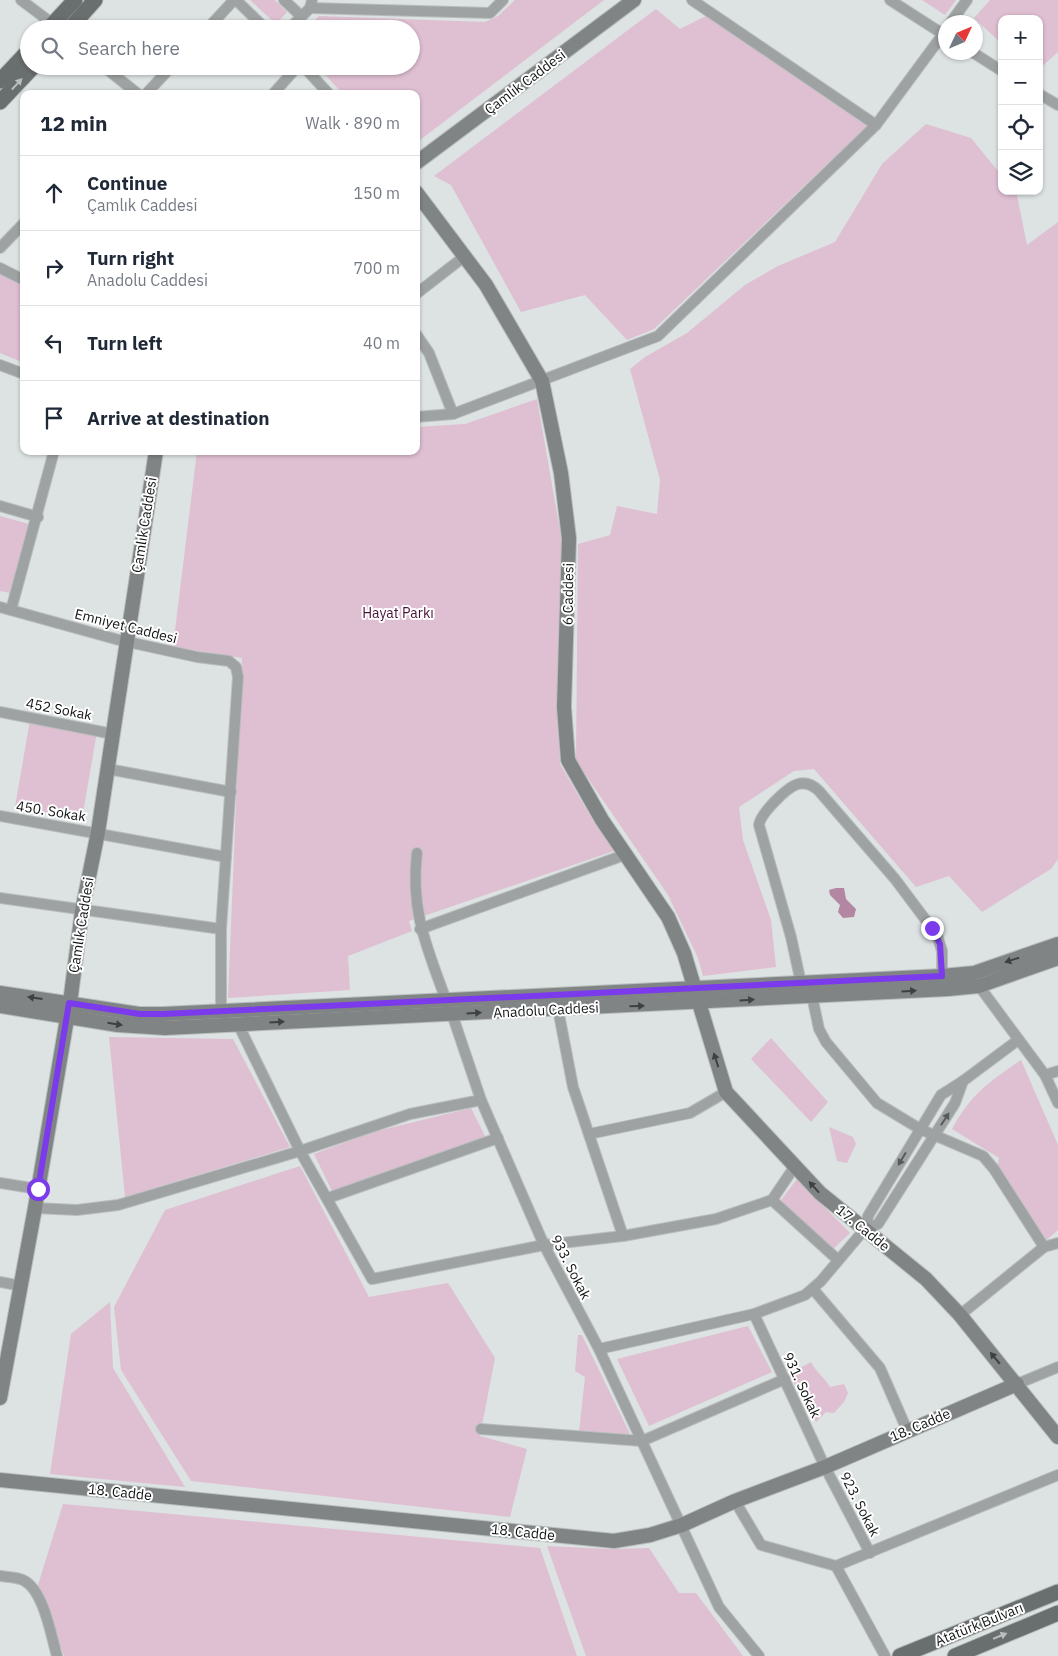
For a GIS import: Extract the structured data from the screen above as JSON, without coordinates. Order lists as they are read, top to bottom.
{
  "streets": {
    "main road": ["Atatürk Bulvarı"],
    "street": [
      "Çamlık Caddesi",
      "6 Caddesi",
      "Emniyet Caddesi",
      "452 Sokak",
      "450. Sokak",
      "Anadolu Caddesi",
      "17. Cadde",
      "933. Sokak",
      "931. Sokak",
      "18. Cadde",
      "923. Sokak"
    ]
  },
  "crossings": [
    ["Çamlık Caddesi", "Emniyet Caddesi"],
    ["Çamlık Caddesi", "452 Sokak"],
    ["Çamlık Caddesi", "450. Sokak"],
    ["Çamlık Caddesi", "Anadolu Caddesi"],
    ["6 Caddesi", "Anadolu Caddesi"],
    ["6 Caddesi", "17. Cadde"],
    ["Anadolu Caddesi", "17. Cadde"],
    ["Anadolu Caddesi", "933. Sokak"],
    ["17. Cadde", "18. Cadde"],
    ["933. Sokak", "18. Cadde"],
    ["931. Sokak", "18. Cadde"],
    ["931. Sokak", "923. Sokak"],
    ["18. Cadde", "923. Sokak"]
  ],
  "parks": ["Hayat Parkı"],
  "north": "top right",
  "page": {
    "map_buttons": ["+", "−"],
    "search": "Search here",
    "heading": ["12 min", "Walk · 890 m"],
    "list": [
      ["Continue", "Çamlık Caddesi", "150 m"],
      ["Turn right", "Anadolu Caddesi", "700 m"],
      ["Turn left", "40 m"],
      "Arrive at destination"
    ]
  }
}
